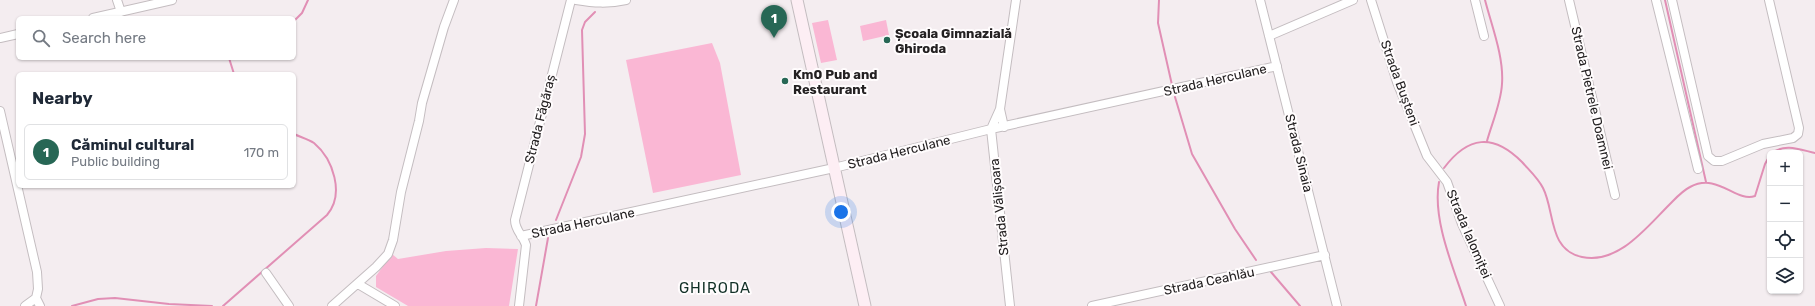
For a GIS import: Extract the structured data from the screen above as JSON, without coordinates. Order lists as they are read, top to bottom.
{
  "streets": {
    "street": [
      "Strada Herculane",
      "Strada Bușteni",
      "Strada Pietrele Doamnei",
      "Strada Făgăraș",
      "Strada Sinaia",
      "Strada Vălișoara",
      "Strada Ialomiței",
      "Strada Ceahlău"
    ]
  },
  "crossings": [
    ["Strada Herculane", "Strada Făgăraș"],
    ["Strada Herculane", "Strada Sinaia"],
    ["Strada Herculane", "Strada Vălișoara"],
    ["Strada Bușteni", "Strada Ialomiței"],
    ["Strada Sinaia", "Strada Ceahlău"]
  ],
  "districts": ["GHIRODA"],
  "places": ["Școala Gimnazială Ghiroda", "Km0 Pub and Restaurant"],
  "page": {
    "pins": "1",
    "search": "Search here",
    "heading": "Nearby",
    "list": [
      {
        "mark": "1",
        "name": "Căminul cultural",
        "note": "Public building",
        "value": "170 m"
      }
    ],
    "map_buttons": ["+", "−"]
  }
}
